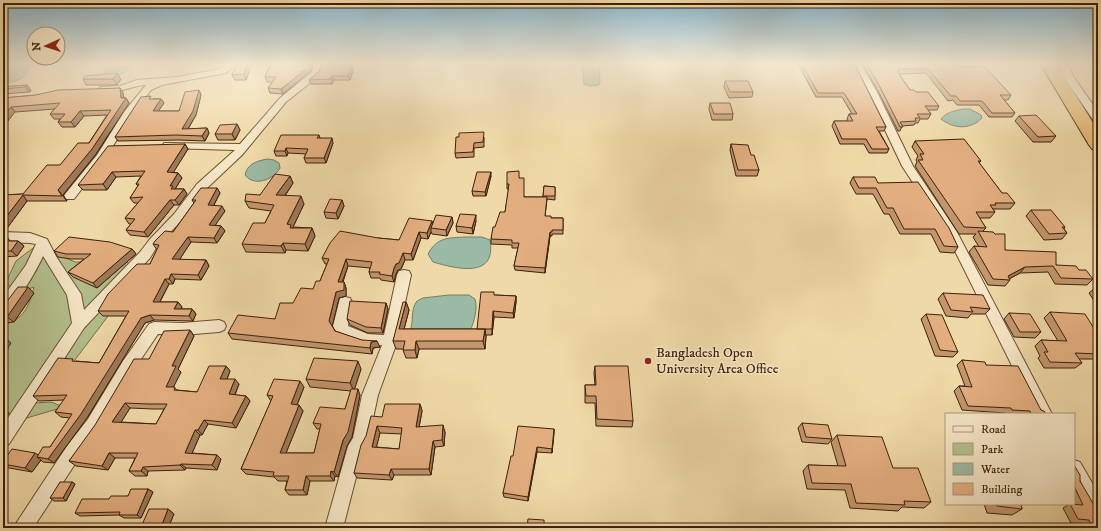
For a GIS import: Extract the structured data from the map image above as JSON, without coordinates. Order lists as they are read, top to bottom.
{
  "places": ["Bangladesh Open University Area Office"],
  "legend": [
    "Road",
    "Park",
    "Water",
    "Building"
  ],
  "north": "left"
}
